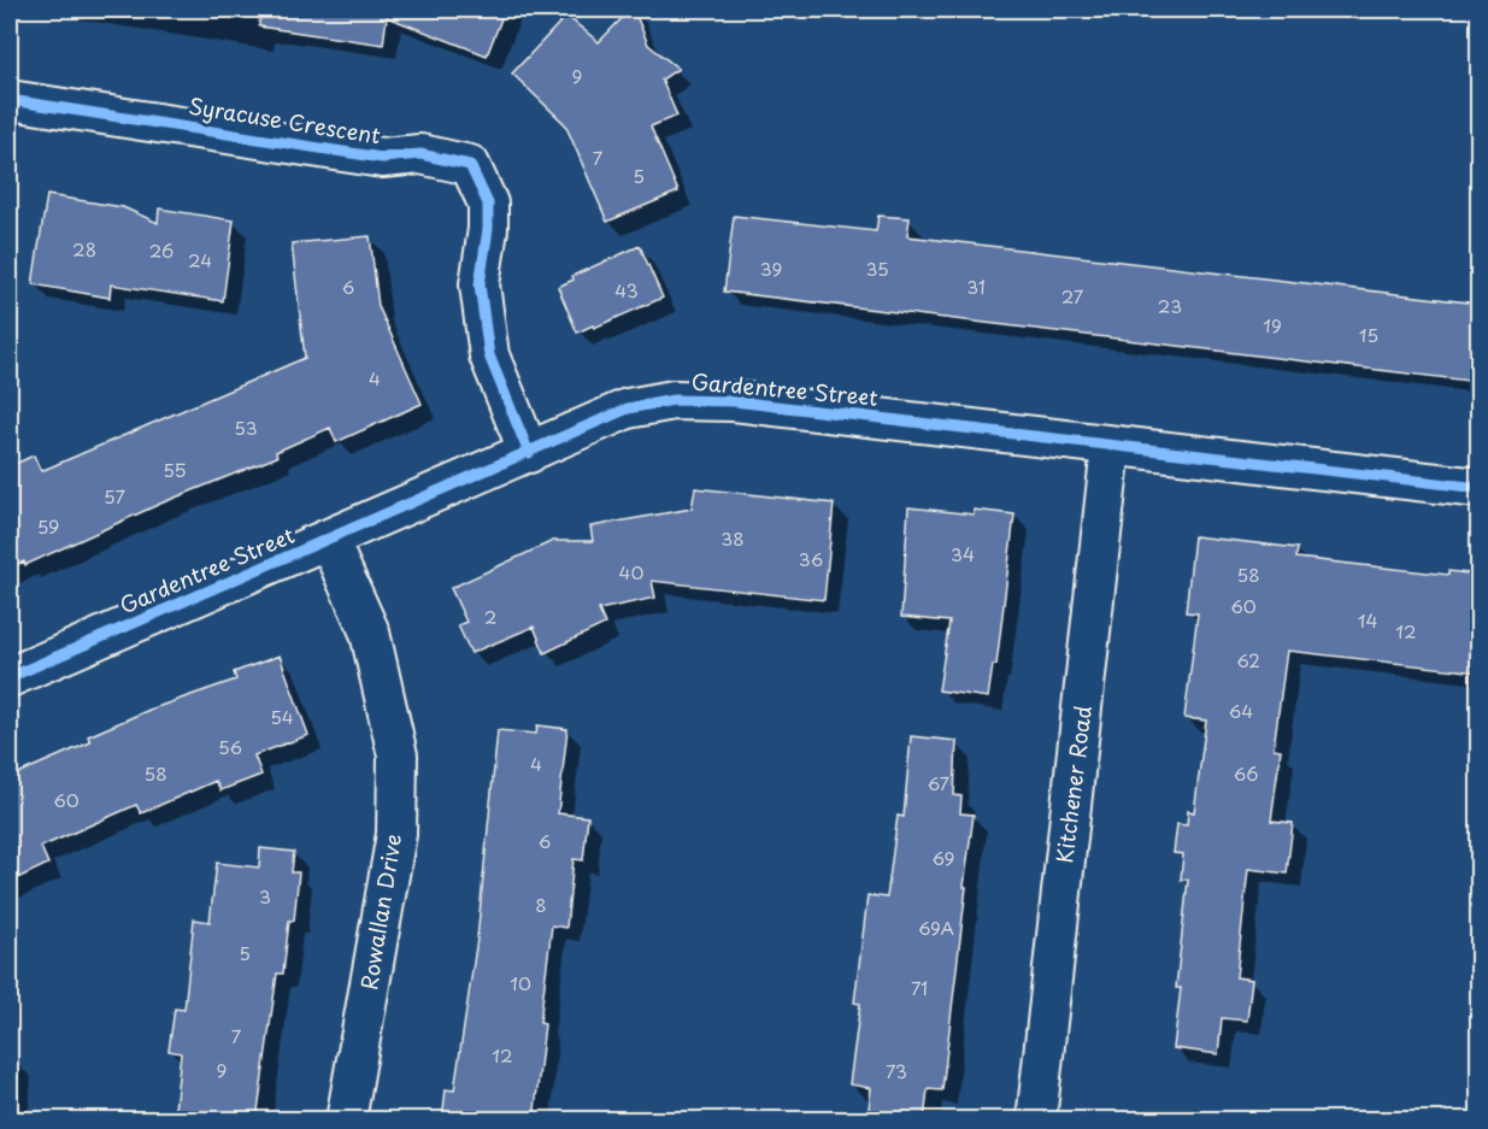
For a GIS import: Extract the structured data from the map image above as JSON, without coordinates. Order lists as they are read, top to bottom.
{
  "streets": {
    "street": [
      "Syracuse Crescent",
      "Gardentree Street",
      "Kitchener Road",
      "Rowallan Drive"
    ]
  },
  "crossings": [
    ["Syracuse Crescent", "Gardentree Street"],
    ["Gardentree Street", "Kitchener Road"],
    ["Gardentree Street", "Rowallan Drive"]
  ],
  "house_numbers": [
    "9",
    "7",
    "5",
    "28",
    "26",
    "24",
    "39",
    "35",
    "6",
    "31",
    "43",
    "27",
    "23",
    "19",
    "15",
    "4",
    "53",
    "55",
    "57",
    "59",
    "38",
    "34",
    "36",
    "40",
    "58",
    "60",
    "2",
    "14",
    "12",
    "62",
    "64",
    "54",
    "56",
    "4",
    "58",
    "66",
    "67",
    "60",
    "6",
    "69",
    "3",
    "8",
    "69A",
    "5",
    "10",
    "71",
    "7",
    "12",
    "9",
    "73"
  ]
}
